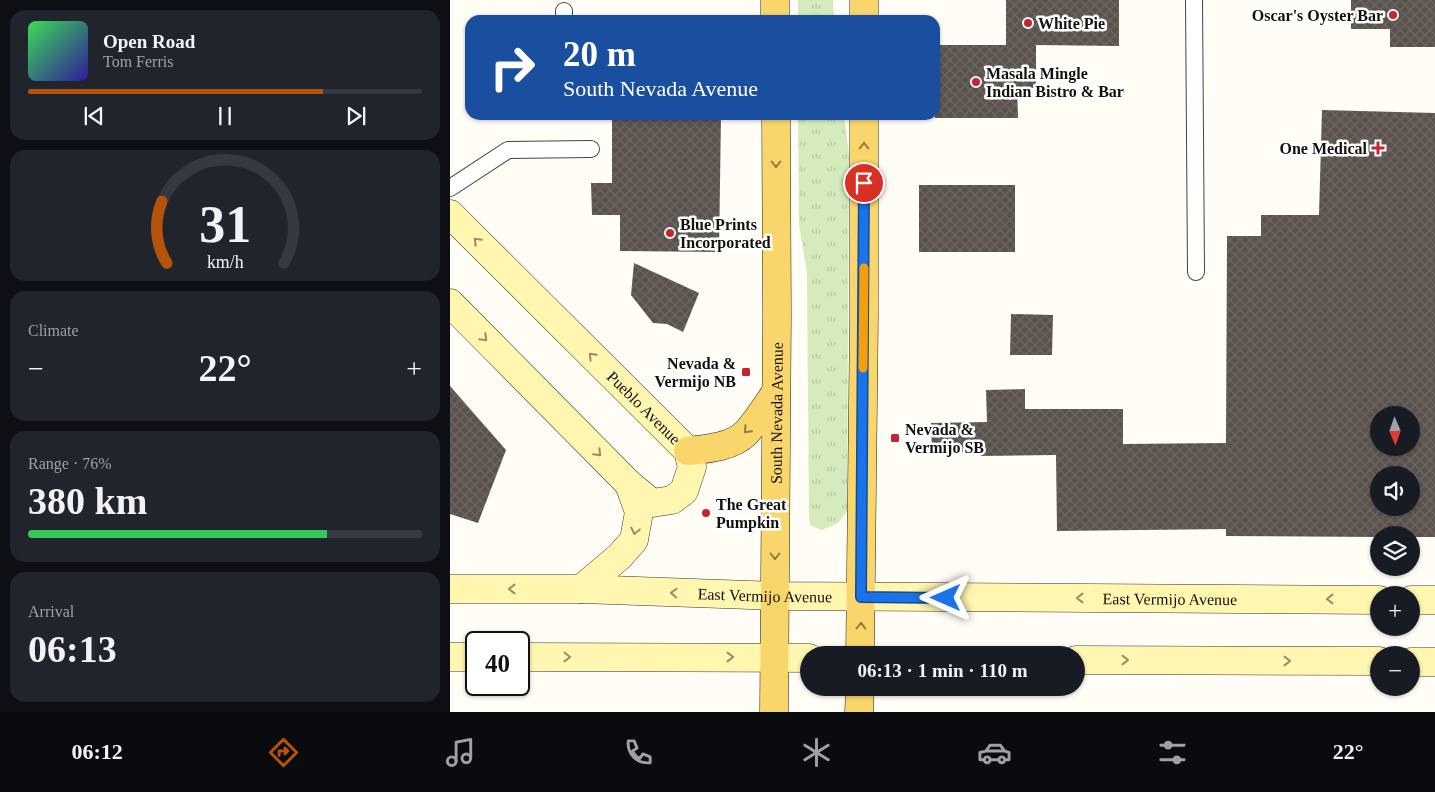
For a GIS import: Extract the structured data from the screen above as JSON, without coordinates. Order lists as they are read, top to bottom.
{
  "streets": {
    "main road": ["South Nevada Avenue"],
    "street": ["Pueblo Avenue", "East Vermijo Avenue"]
  },
  "crossings": [
    ["South Nevada Avenue", "East Vermijo Avenue"]
  ],
  "places": {
    "other": [
      "Oscar's Oyster Bar",
      "White Pie",
      "Masala Mingle Indian Bistro & Bar",
      "Blue Prints Incorporated",
      "The Great Pumpkin"
    ],
    "health": ["One Medical"],
    "transit": ["Nevada & Vermijo NB", "Nevada & Vermijo SB"]
  },
  "north": "bottom",
  "page": {
    "turn": ["20 m", "South Nevada Avenue"],
    "song": ["Open Road", "Tom Ferris"],
    "tile": [
      "Climate",
      ["Range · 76%", "380 km"],
      ["Arrival", "06:13"]
    ],
    "heat": ["−", "22°", "+"],
    "map_buttons": ["+", "−"],
    "limit": "40",
    "trip": "06:13 · 1 min · 110 m",
    "tabs": ["06:12", "22°"],
    "gauge": ["31", "km/h"]
  }
}
